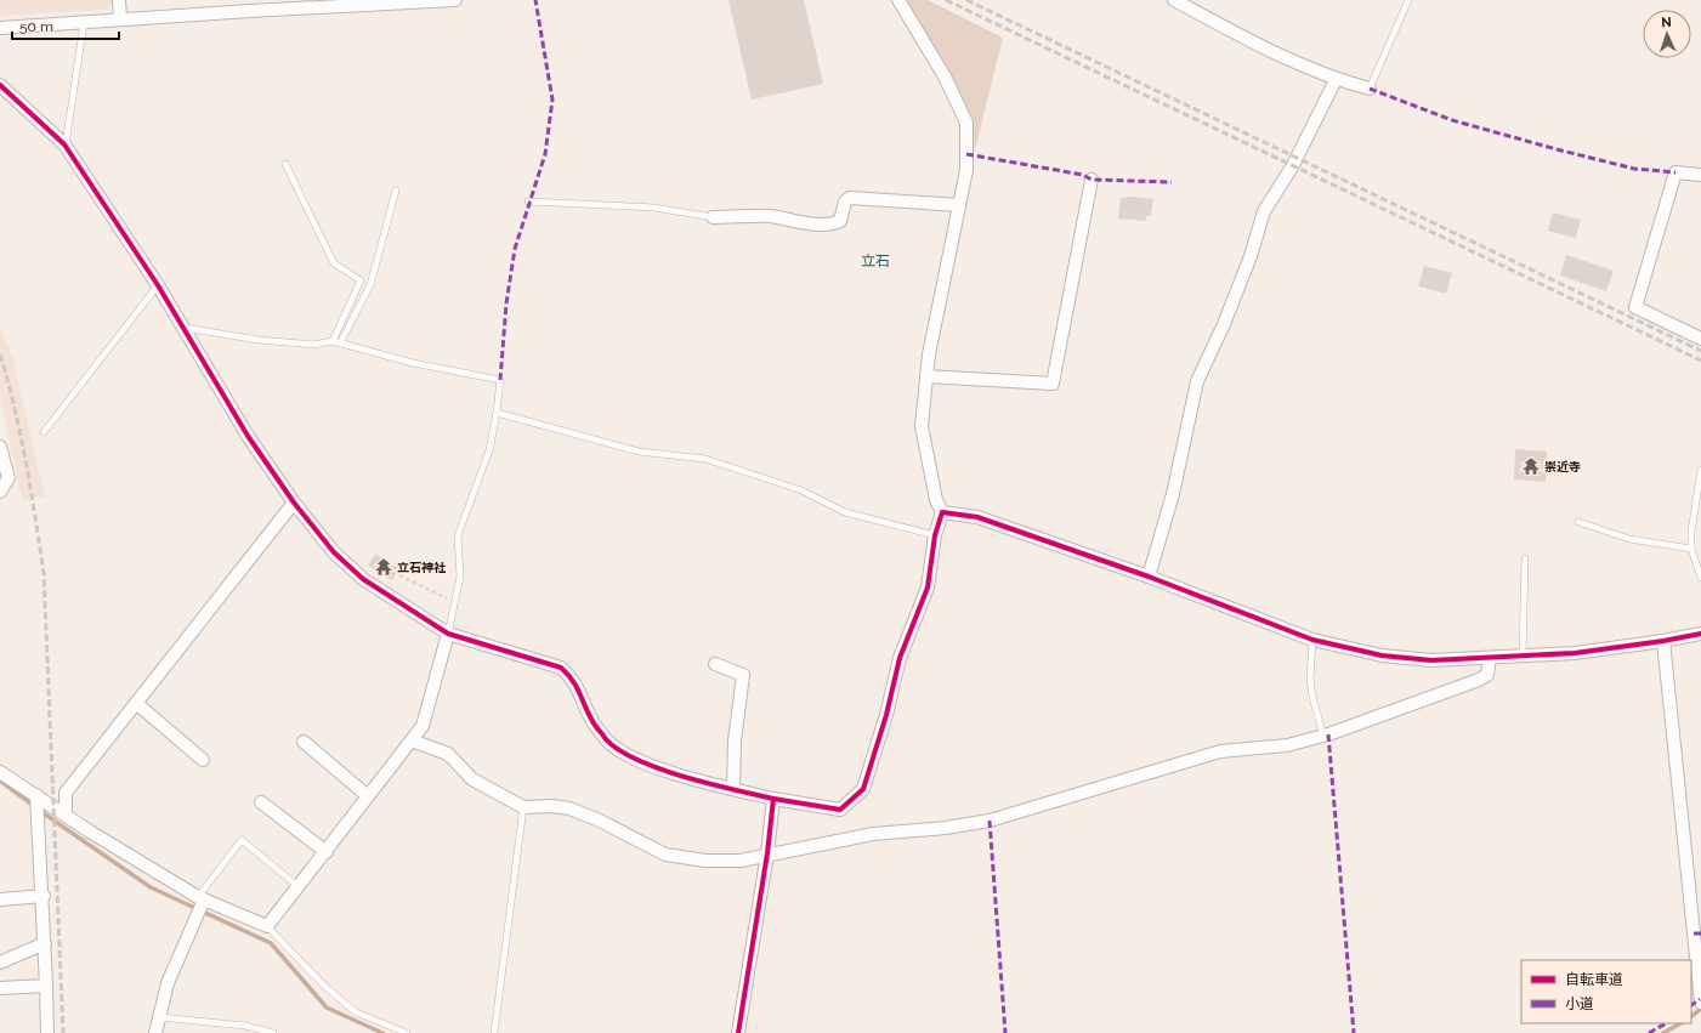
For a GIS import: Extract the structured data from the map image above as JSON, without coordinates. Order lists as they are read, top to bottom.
{
  "districts": ["立石"],
  "places": {
    "temple": ["崇近寺", "立石神社"]
  },
  "legend": ["自転車道", "小道"],
  "scale_bar": "50 m",
  "north": "top"
}
